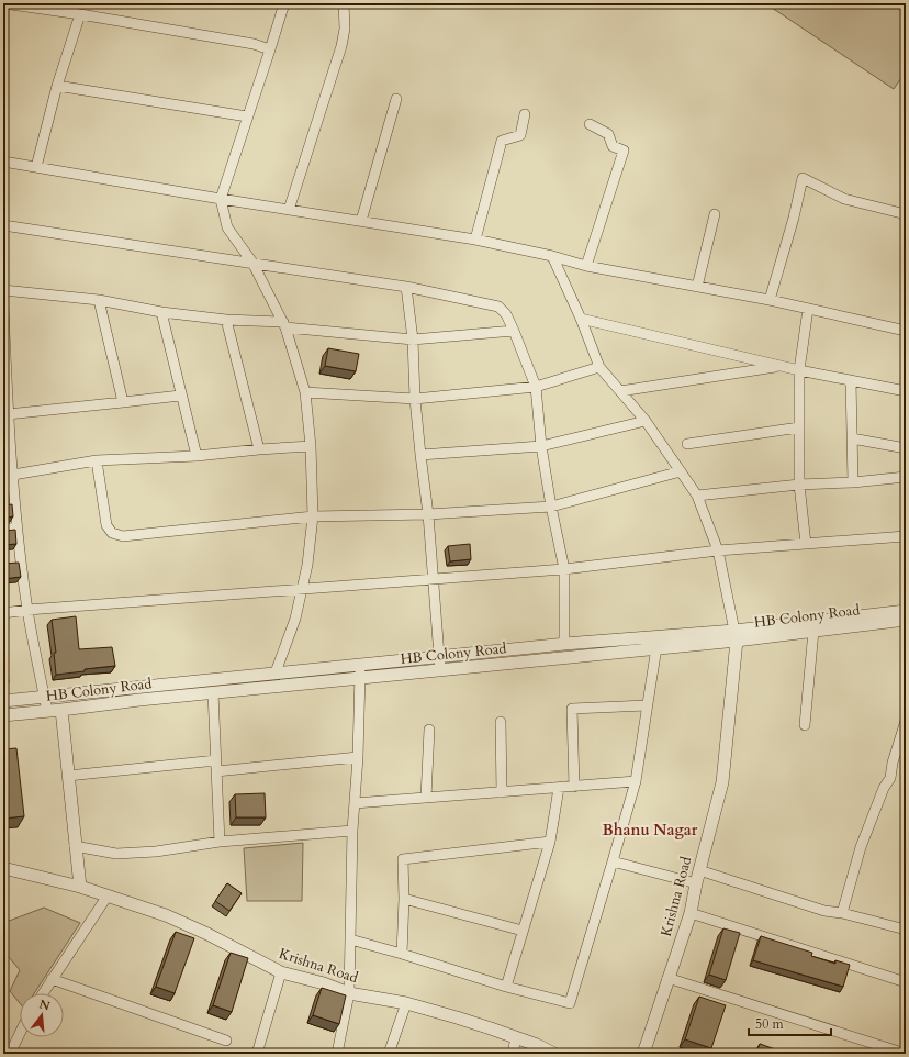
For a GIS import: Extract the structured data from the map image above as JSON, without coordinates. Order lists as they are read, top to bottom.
{
  "streets": {
    "street": ["HB Colony Road", "Krishna Road"]
  },
  "crossings": [
    ["HB Colony Road", "Krishna Road"]
  ],
  "districts": ["Bhanu Nagar"],
  "scale_bar": "50 m",
  "north": "top"
}
